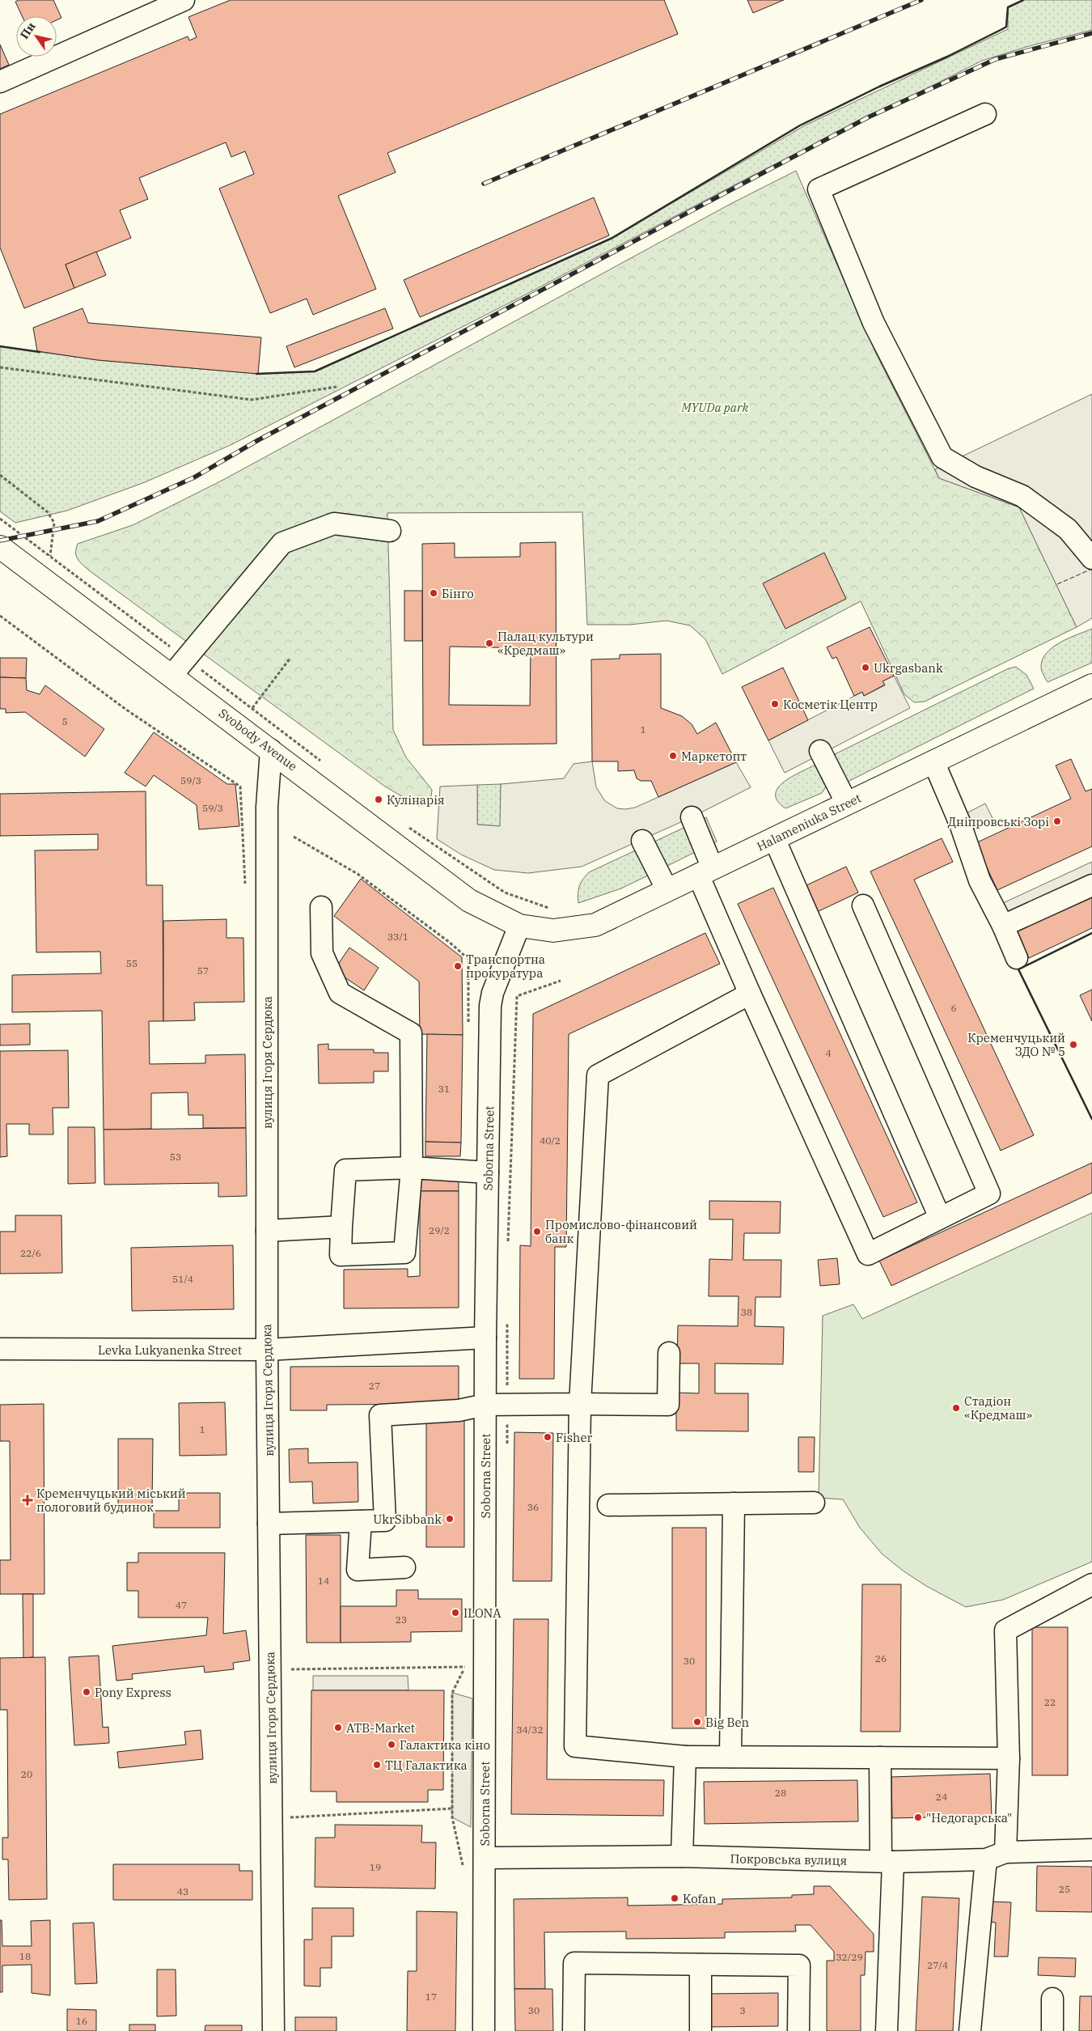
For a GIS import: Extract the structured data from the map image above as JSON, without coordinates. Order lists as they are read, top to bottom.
{
  "streets": {
    "highway": ["Svobody Avenue", "Halameniuka Street"],
    "street": [
      "вулиця Ігоря Сердюка",
      "Soborna Street",
      "Levka Lukyanenka Street",
      "Покровська вулиця"
    ]
  },
  "crossings": [
    ["Svobody Avenue", "Halameniuka Street"],
    ["Svobody Avenue", "вулиця Ігоря Сердюка"],
    ["Svobody Avenue", "Soborna Street"],
    ["Halameniuka Street", "Soborna Street"],
    ["вулиця Ігоря Сердюка", "Levka Lukyanenka Street"],
    ["Soborna Street", "Levka Lukyanenka Street"],
    ["Soborna Street", "Покровська вулиця"]
  ],
  "parks": ["MYUDa park"],
  "places": {
    "other": [
      "Бінго",
      "Палац культури «Кредмаш»",
      "Ukrgasbank",
      "Косметік Центр",
      "Маркетопт",
      "Кулінарія",
      "Дніпровські Зорі",
      "Транспортна прокуратура",
      "Кременчуцький ЗДО № 5",
      "Промислово-фінансовий банк",
      "Стадіон «Кредмаш»",
      "Fisher",
      "UkrSibbank",
      "ILONA",
      "Pony Express",
      "Big Ben",
      "ATB-Market",
      "Галактика кіно",
      "ТЦ Галактика",
      "\"Недогарська\"",
      "Kofan"
    ],
    "health": ["Кременчуцький міський пологовий будинок"]
  },
  "house_numbers": [
    "5",
    "1",
    "59/3",
    "59/3",
    "33/1",
    "55",
    "57",
    "6",
    "4",
    "31",
    "40/2",
    "53",
    "29/2",
    "22/6",
    "51/4",
    "38",
    "27",
    "1",
    "36",
    "14",
    "47",
    "23",
    "26",
    "30",
    "22",
    "34/32",
    "20",
    "28",
    "24",
    "19",
    "25",
    "43",
    "18",
    "32/29",
    "27/4",
    "17",
    "30",
    "3",
    "16"
  ],
  "north": "top left"
}
